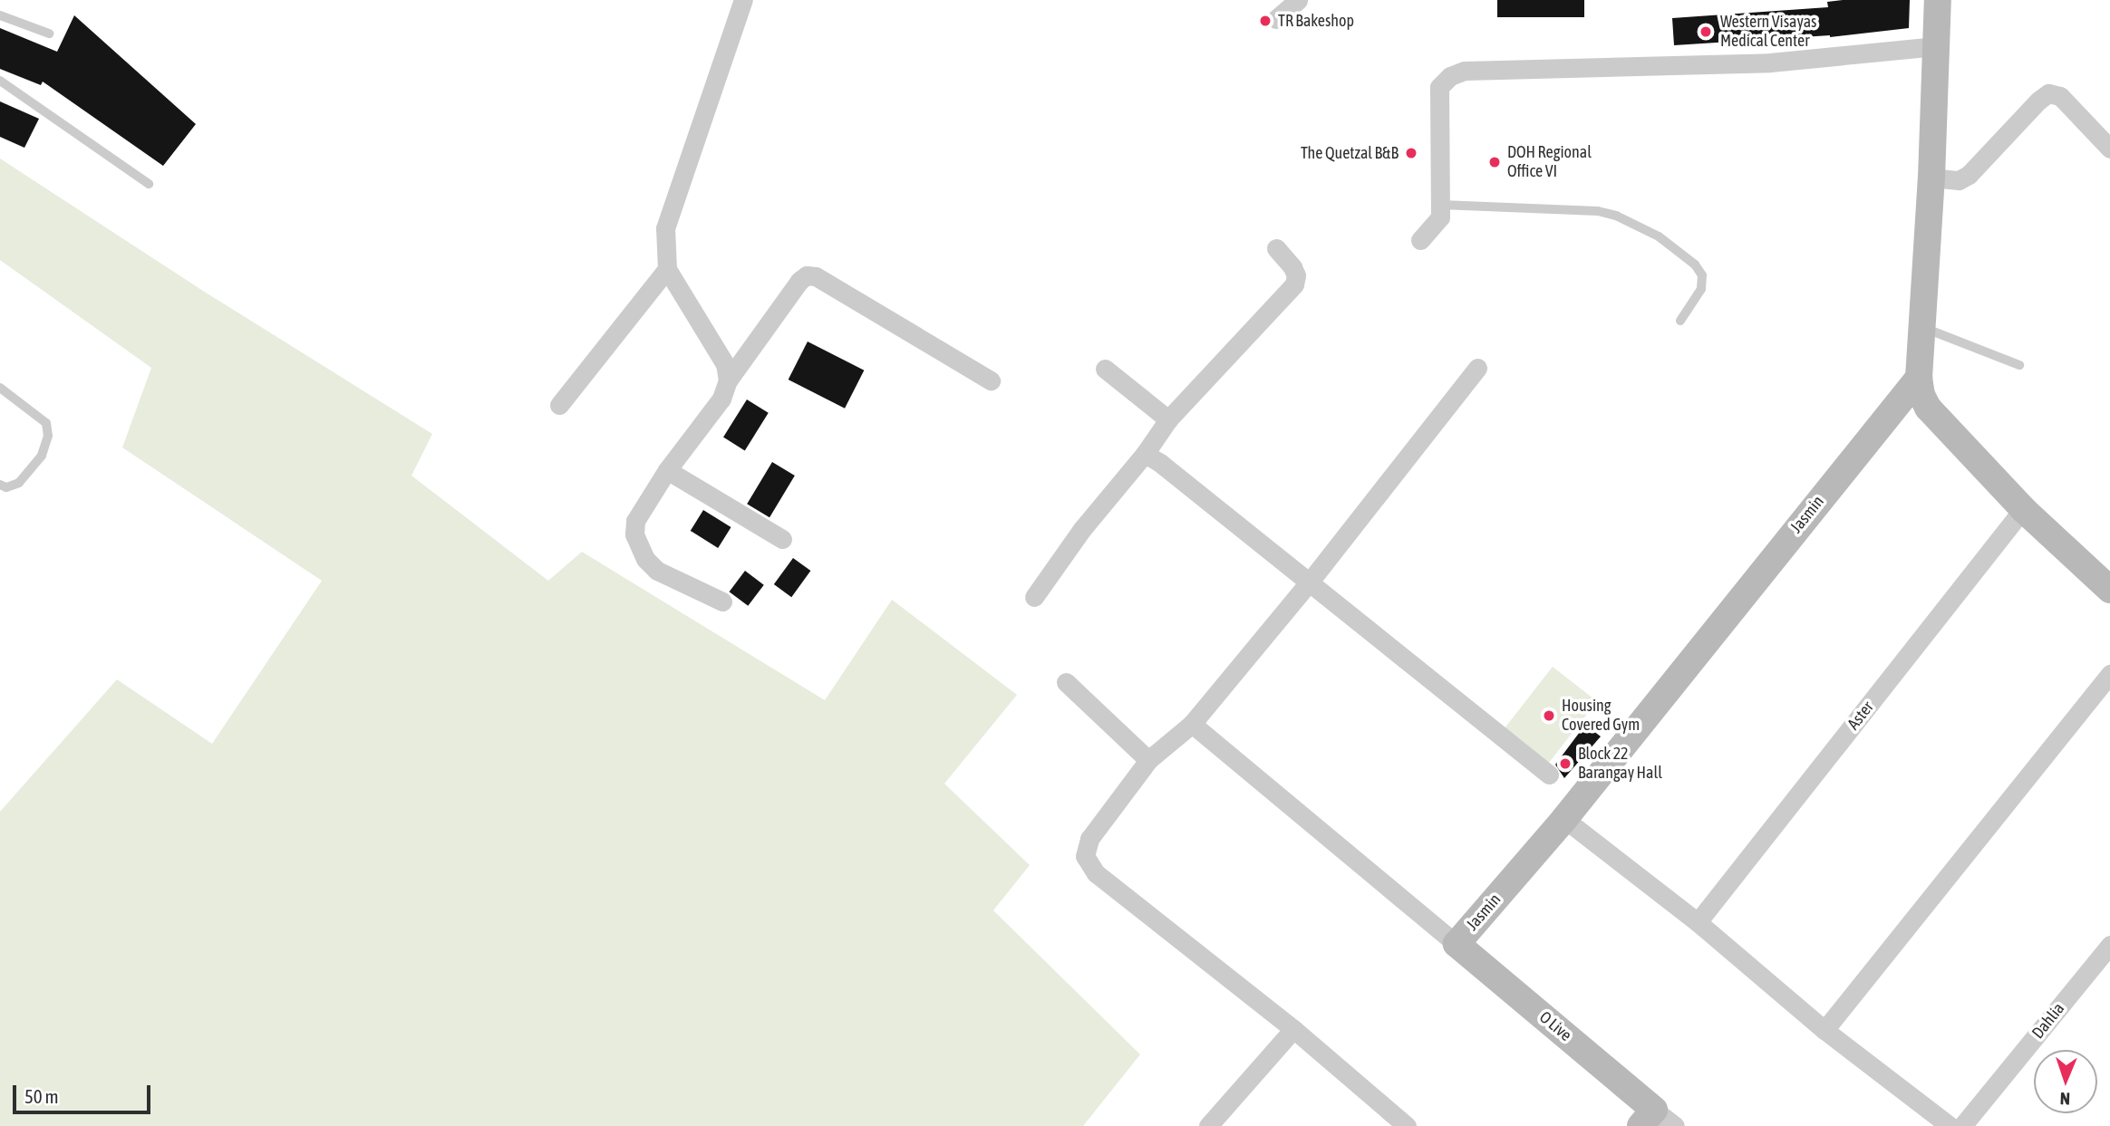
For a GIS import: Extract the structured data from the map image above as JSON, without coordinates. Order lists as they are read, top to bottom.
{
  "streets": {
    "street": [
      "Jasmin",
      "Aster",
      "Dahlia",
      "O Live"
    ]
  },
  "crossings": [
    ["Jasmin", "O Live"]
  ],
  "places": [
    "TR Bakeshop",
    "Western Visayas Medical Center",
    "The Quetzal B&B",
    "DOH Regional Office VI",
    "Housing Covered Gym",
    "Block 22 Barangay Hall"
  ],
  "scale_bar": "50 m",
  "north": "bottom"
}
